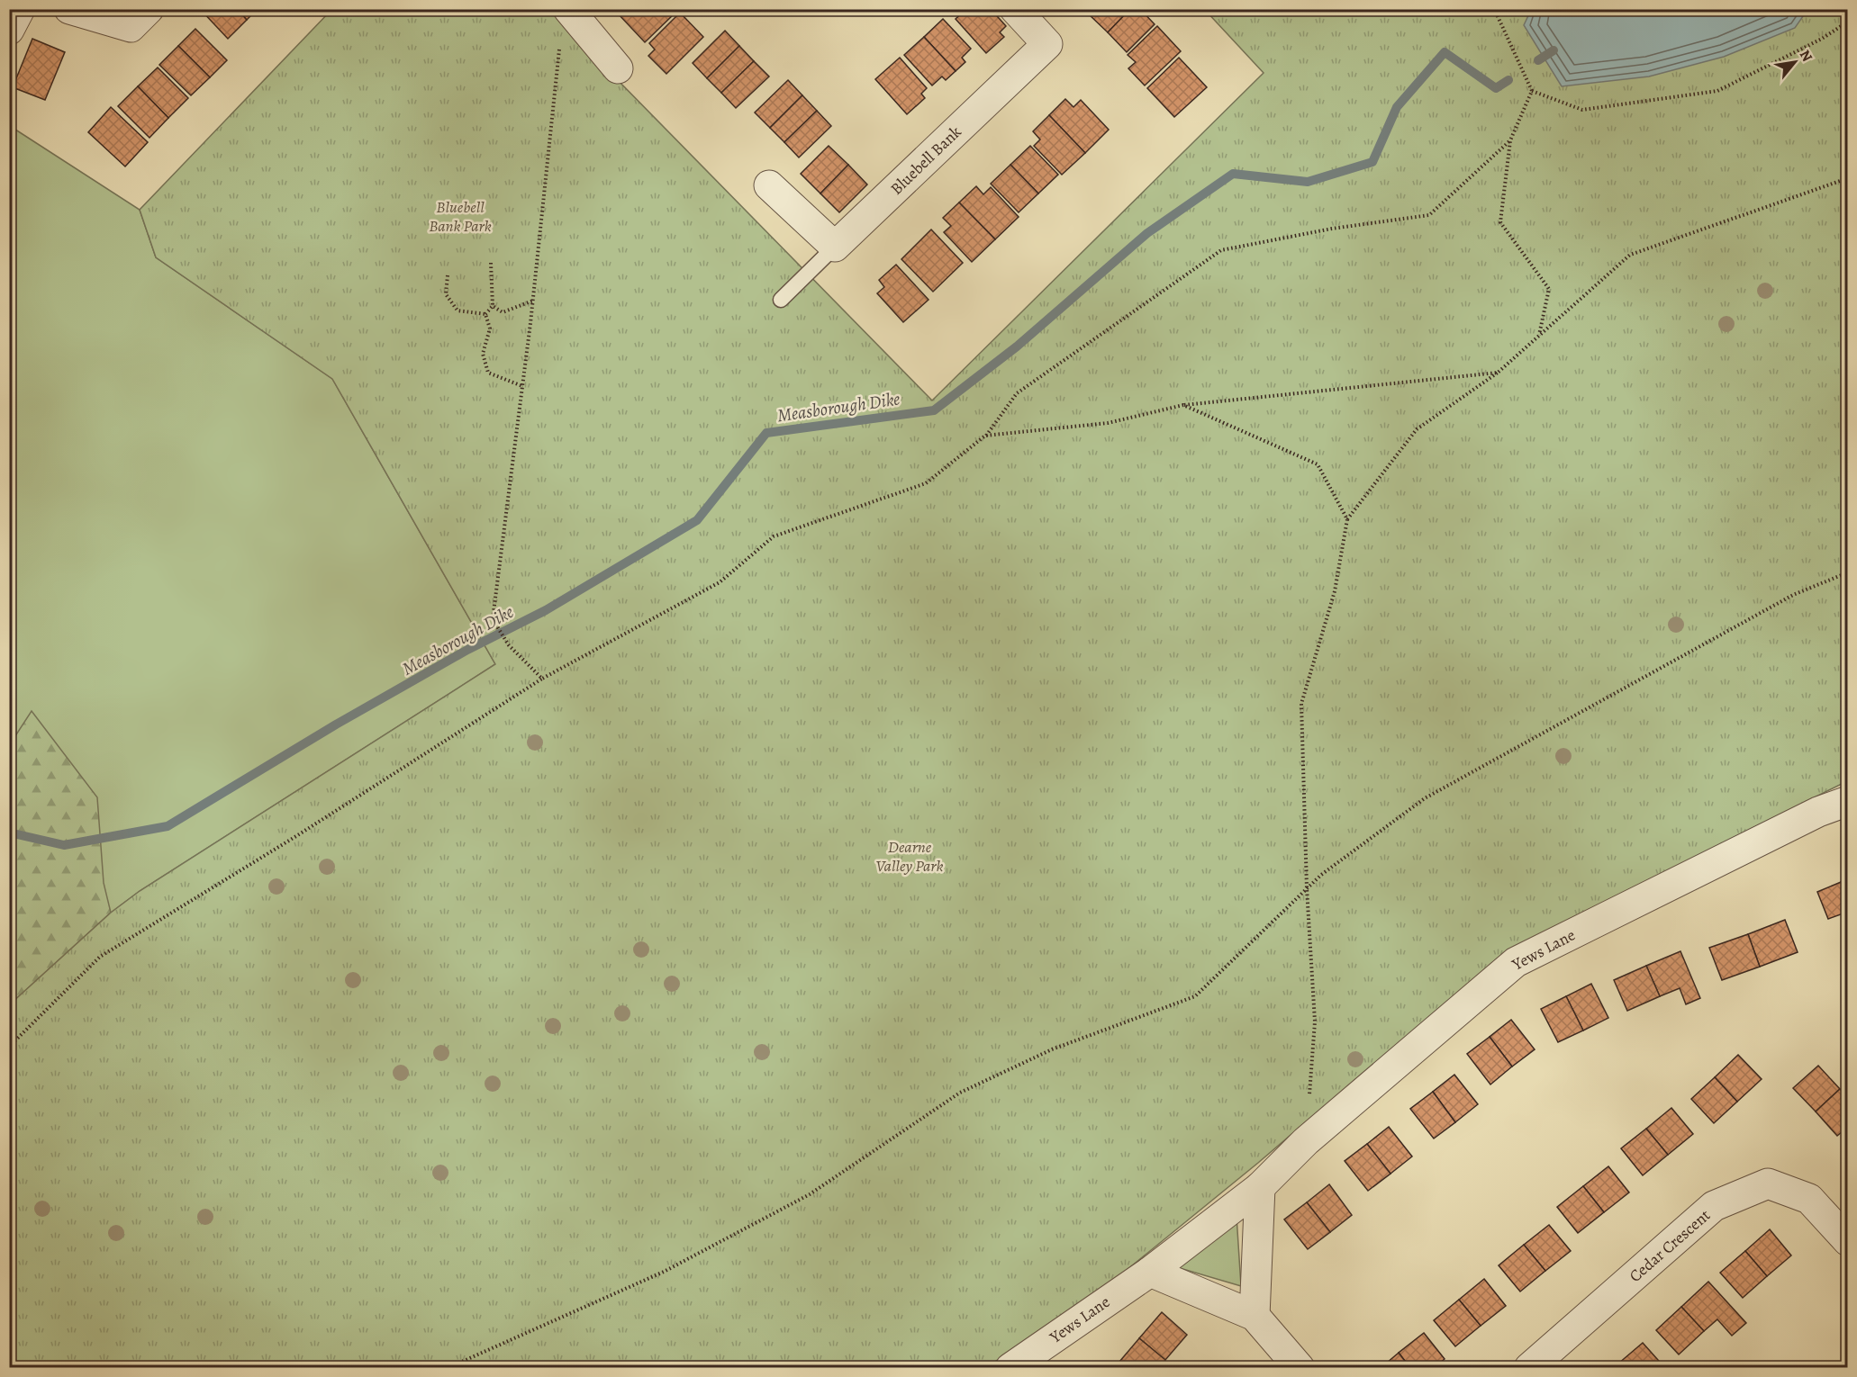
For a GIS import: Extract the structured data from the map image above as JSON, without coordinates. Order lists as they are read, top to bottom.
{
  "streets": {
    "street": ["Bluebell Bank", "Yews Lane", "Cedar Crescent"]
  },
  "water": ["Measborough Dike"],
  "parks": ["Bluebell Bank Park", "Dearne Valley Park"],
  "north": "top right"
}
